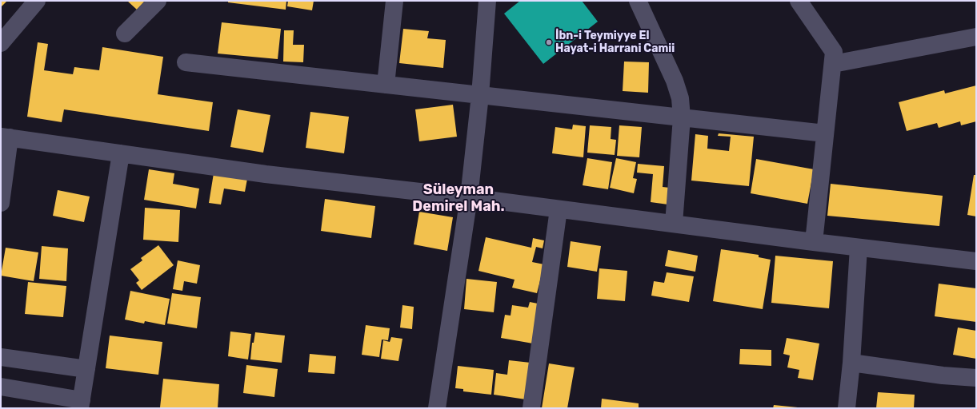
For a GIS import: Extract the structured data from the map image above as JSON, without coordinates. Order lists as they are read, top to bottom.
{
  "districts": ["Süleyman Demirel Mah."],
  "places": ["İbn-i Teymiyye El Hayat-i Harrani Camii"]
}
